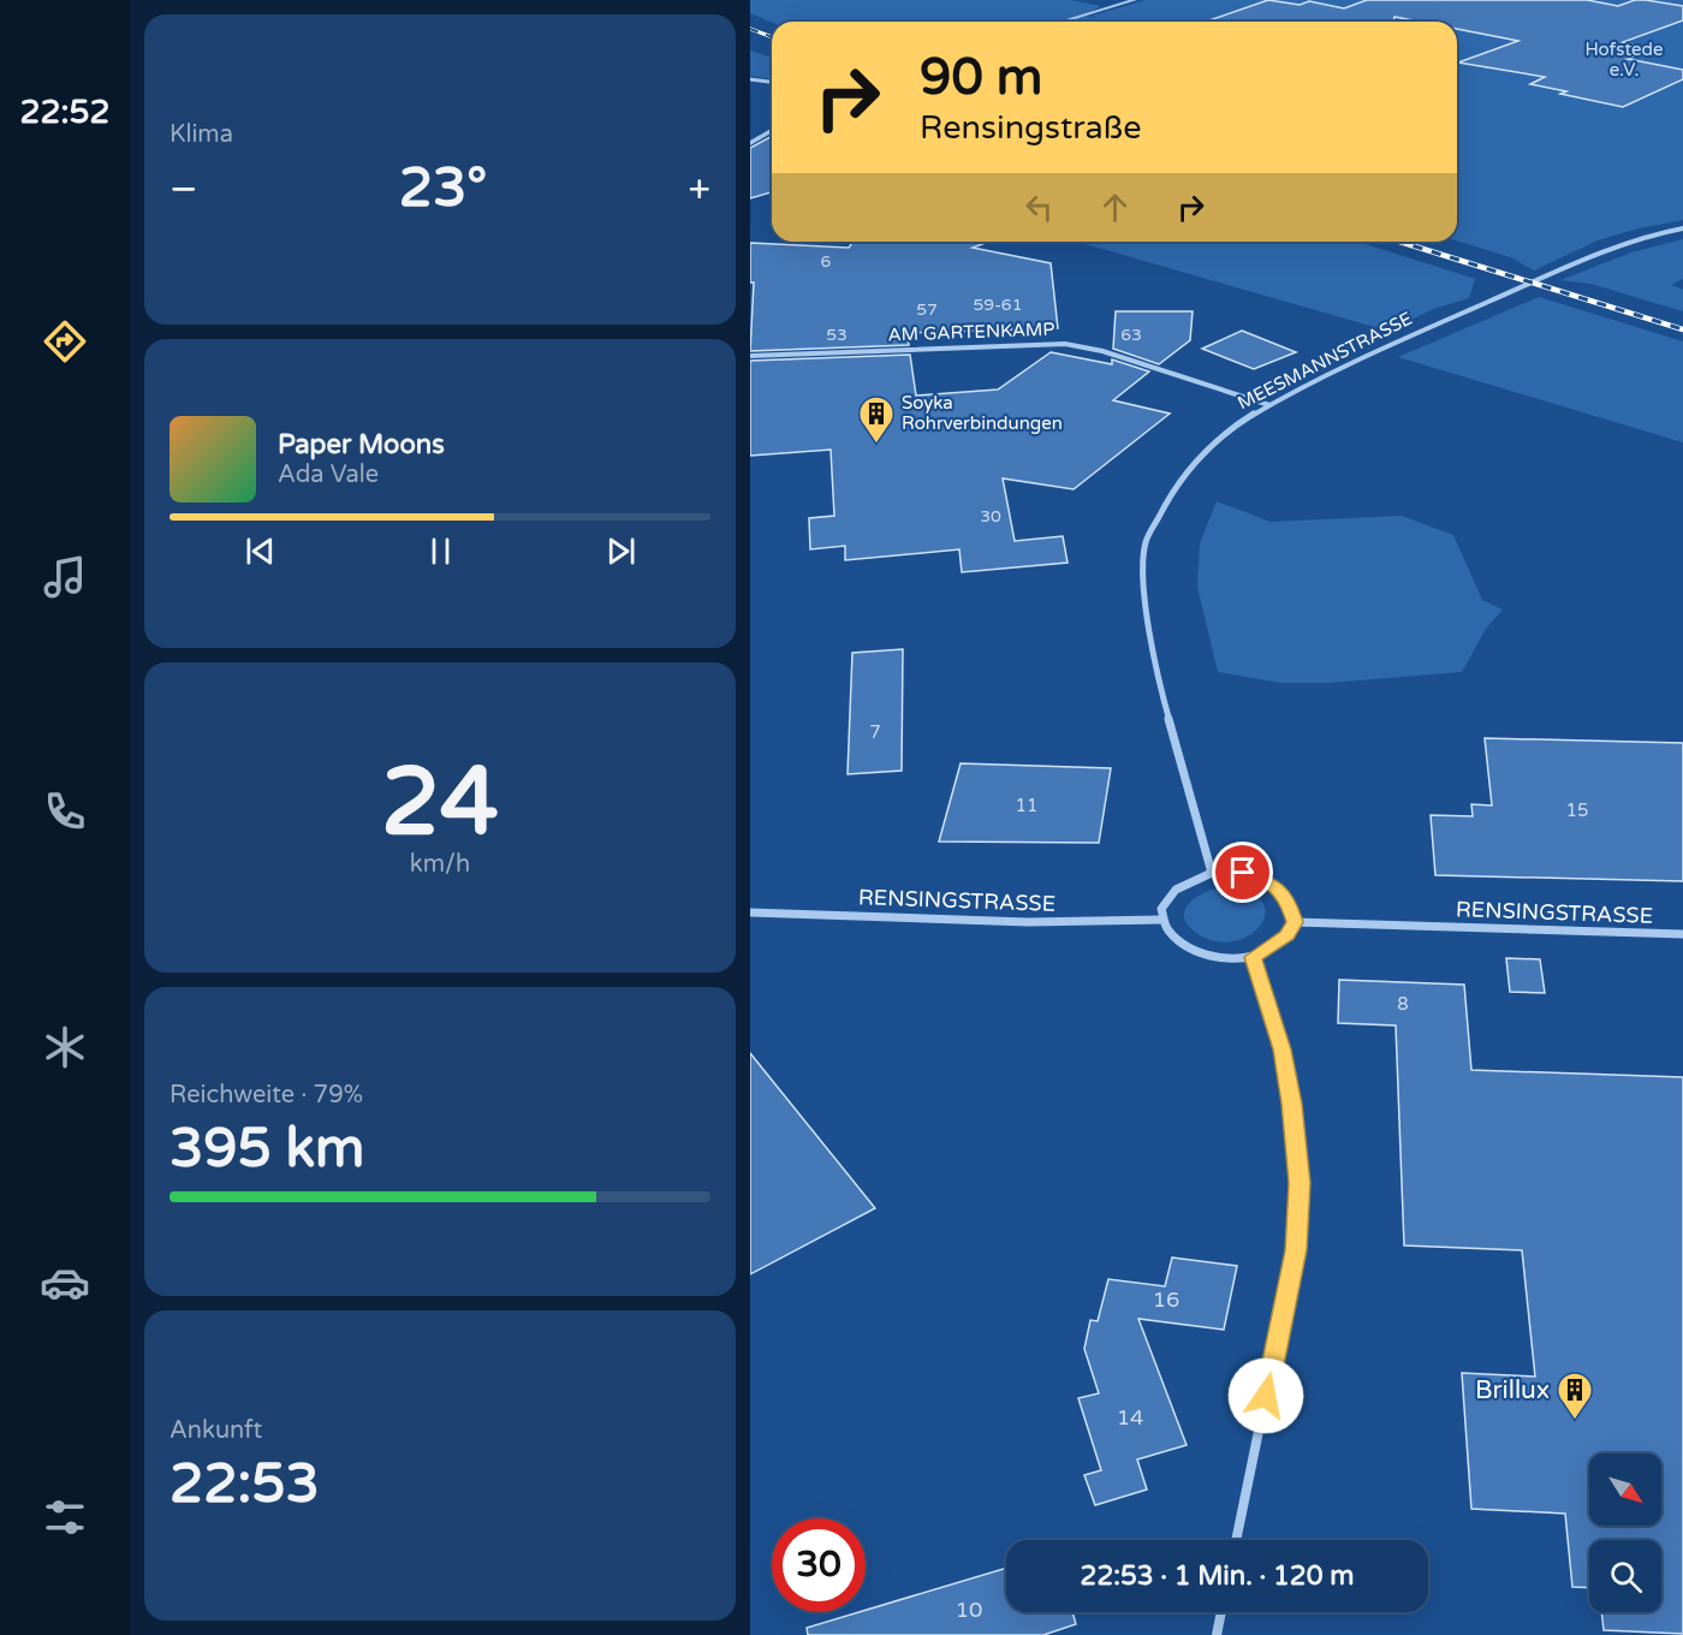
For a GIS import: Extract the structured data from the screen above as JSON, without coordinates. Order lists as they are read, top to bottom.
{
  "streets": {
    "street": ["AM GARTENKAMP", "MEESMANNSTRASSE", "RENSINGSTRASSE"]
  },
  "crossings": [
    ["AM GARTENKAMP", "MEESMANNSTRASSE"],
    ["MEESMANNSTRASSE", "RENSINGSTRASSE"]
  ],
  "parks": ["Hofstede e.V."],
  "places": {
    "building": ["Soyka Rohrverbindungen", "Brillux"]
  },
  "house_numbers": [
    "6",
    "59-61",
    "57",
    "53",
    "63",
    "30",
    "7",
    "11",
    "15",
    "8",
    "16",
    "14",
    "10"
  ],
  "north": "bottom right",
  "page": {
    "tabs": "22:52",
    "tile": [
      "Klima",
      ["24", "km/h"],
      ["Reichweite · 79%", "395 km"],
      ["Ankunft", "22:53"]
    ],
    "turn": ["90 m", "Rensingstraße"],
    "heat": ["−", "23°", "+"],
    "song": ["Paper Moons", "Ada Vale"],
    "limit": "30",
    "trip": "22:53 · 1 Min. · 120 m"
  }
}
